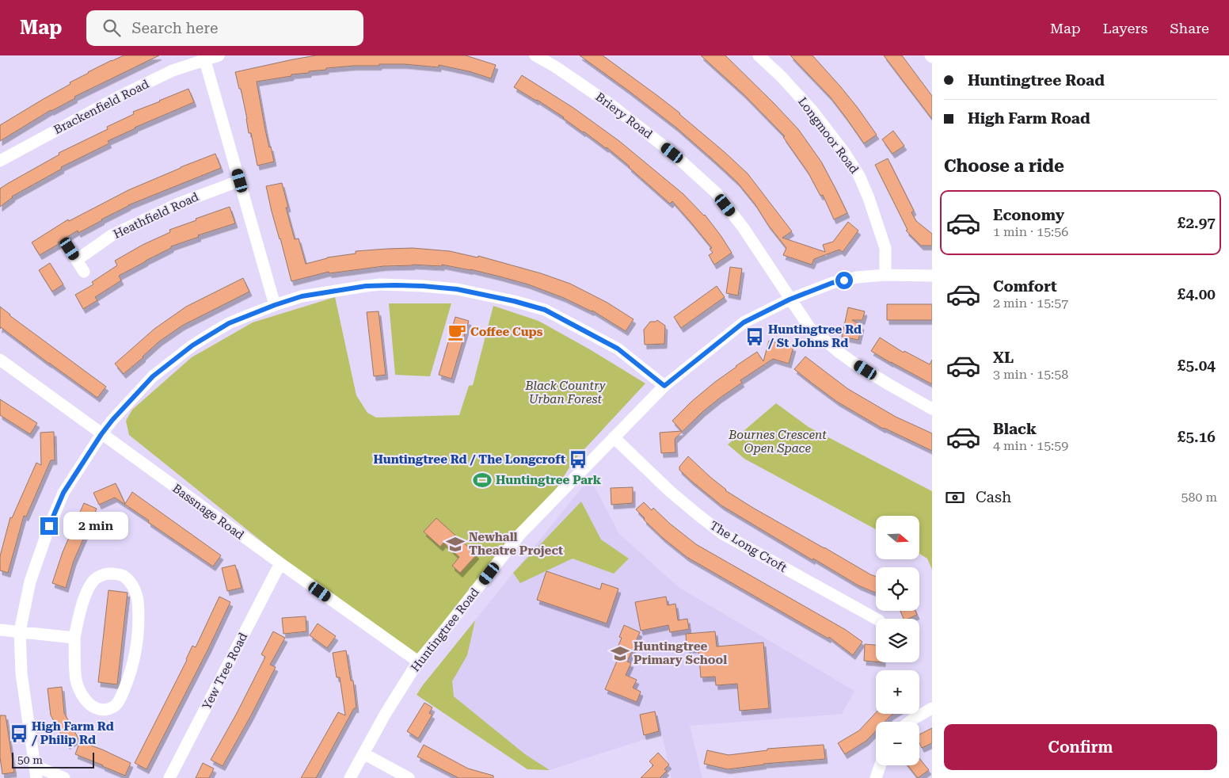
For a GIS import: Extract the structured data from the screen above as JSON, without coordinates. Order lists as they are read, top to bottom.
{
  "streets": {
    "street": [
      "Brackenfield Road",
      "Briery Road",
      "Longmoor Road",
      "Heathfield Road",
      "Bassnage Road",
      "The Long Croft",
      "Huntingtree Road",
      "Yew Tree Road"
    ]
  },
  "crossings": [
    ["Briery Road", "Huntingtree Road"],
    ["Longmoor Road", "Huntingtree Road"],
    ["Bassnage Road", "Huntingtree Road"],
    ["Bassnage Road", "Yew Tree Road"],
    ["The Long Croft", "Huntingtree Road"]
  ],
  "parks": ["Black Country Urban Forest", "Bournes Crescent Open Space"],
  "places": {
    "cafe": ["Coffee Cups"],
    "bus stop": ["Huntingtree Rd / St Johns Rd", "Huntingtree Rd / The Longcroft", "High Farm Rd / Philip Rd"],
    "sports": ["Huntingtree Park"],
    "school or university": ["Newhall Theatre Project", "Huntingtree Primary School"]
  },
  "scale_bar": "50 m",
  "north": "right",
  "page": {
    "header": "Map",
    "search": "Search here",
    "nav": ["Map", "Layers", "Share"],
    "banner": ["Huntingtree Road", "High Farm Road"],
    "heading": "Choose a ride",
    "list": [
      {
        "name": "Economy",
        "note": "1 min · 15:56",
        "value": "£2.97"
      },
      {
        "name": "Comfort",
        "note": "2 min · 15:57",
        "value": "£4.00"
      },
      {
        "name": "XL",
        "note": "3 min · 15:58",
        "value": "£5.04"
      },
      {
        "name": "Black",
        "note": "4 min · 15:59",
        "value": "£5.16"
      }
    ],
    "pay": ["Cash", "580 m"],
    "bubble": "2 min",
    "map_buttons": ["+", "−"],
    "buttons": "Confirm",
    "scale": "50 m"
  }
}
